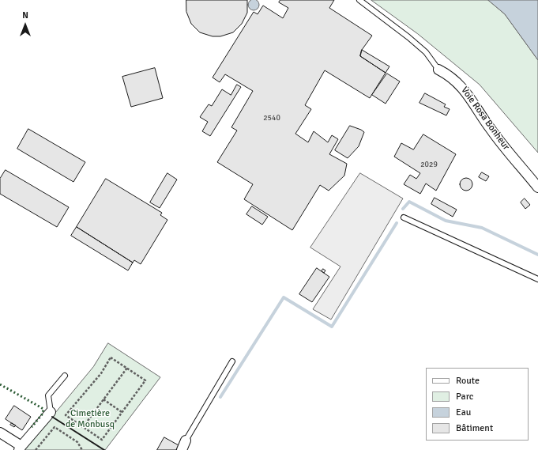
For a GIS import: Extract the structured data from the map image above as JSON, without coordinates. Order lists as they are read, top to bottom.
{
  "streets": {
    "street": ["Voie Rosa Bonheur"]
  },
  "parks": ["Cimetière de Monbusq"],
  "house_numbers": ["2540", "2029"],
  "legend": [
    "Route",
    "Parc",
    "Eau",
    "Bâtiment"
  ],
  "north": "top"
}
